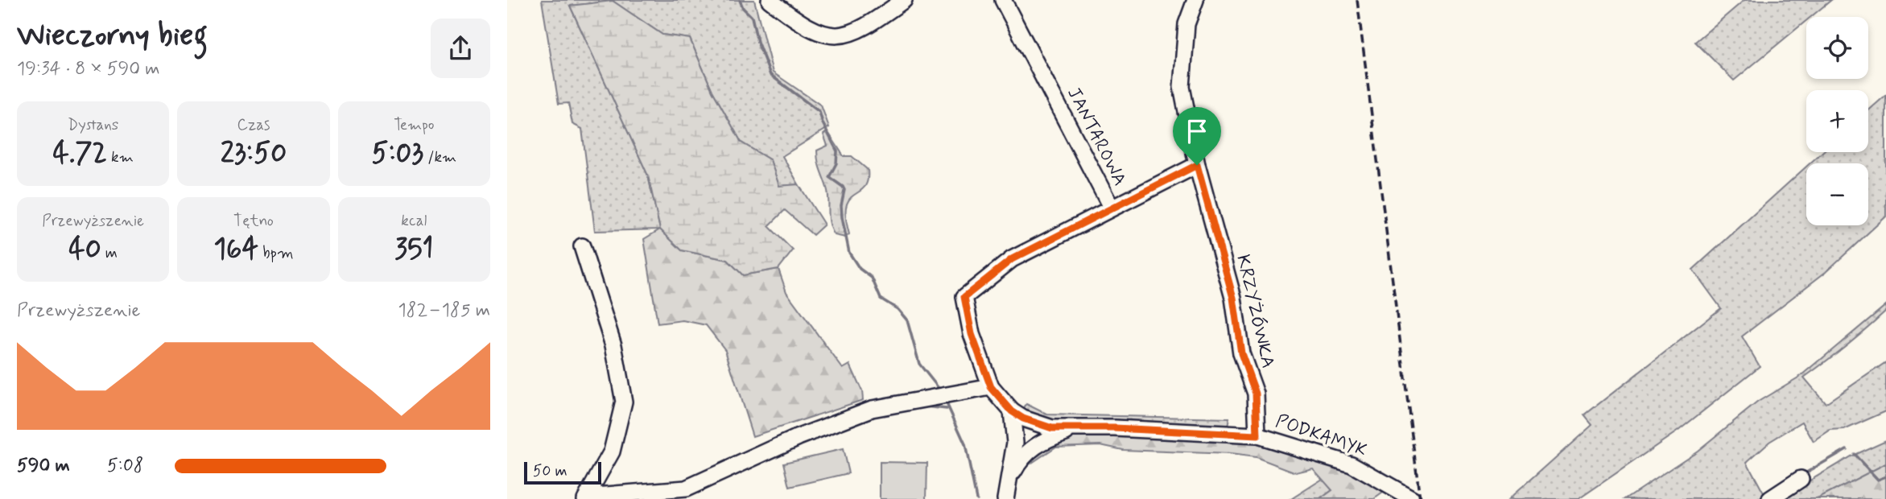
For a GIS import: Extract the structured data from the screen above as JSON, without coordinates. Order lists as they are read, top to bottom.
{
  "streets": {
    "street": ["JANTAROWA", "KRZYŻÓWKA", "PODKAMYK"]
  },
  "crossings": [
    ["JANTAROWA", "KRZYŻÓWKA"],
    ["KRZYŻÓWKA", "PODKAMYK"]
  ],
  "scale_bar": "50 m",
  "page": {
    "heading": ["Wieczorny bieg", "19:34 · 8 × 590 m"],
    "map_buttons": ["+", "−"],
    "stats": [
      ["Dystans", "4.72 km"],
      ["Czas", "23:50"],
      ["Tempo", "5:03 /km"],
      ["Przewyższenie", "40 m"],
      ["Tętno", "164 bpm"],
      ["kcal", "351"]
    ],
    "chart": ["Przewyższenie", "182–185 m"],
    "list": [
      {
        "name": "590 m",
        "note": "5:08"
      }
    ],
    "scale": "50 m"
  }
}
